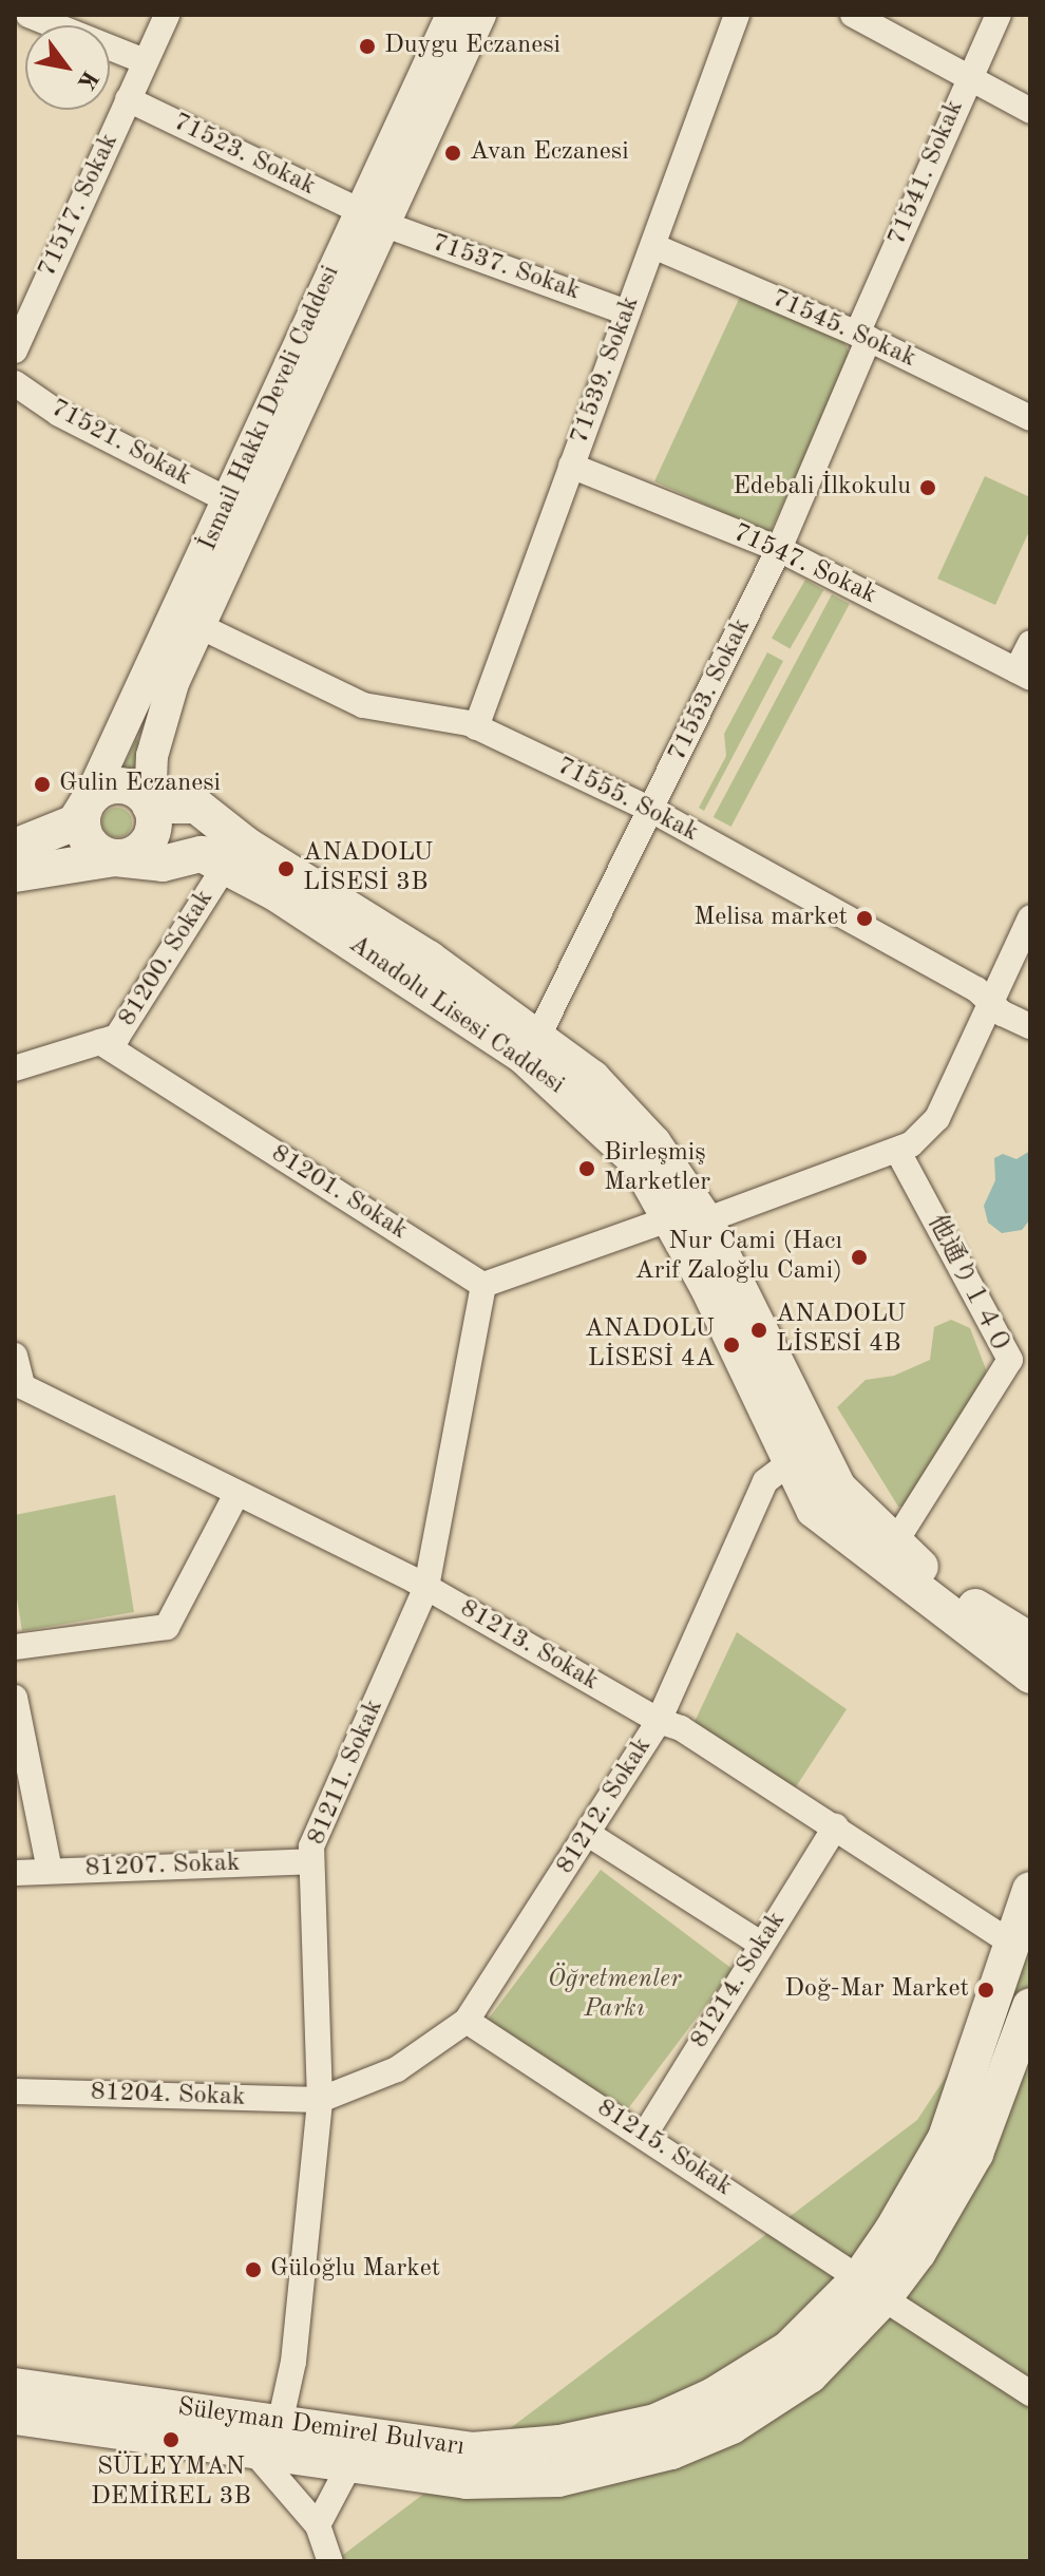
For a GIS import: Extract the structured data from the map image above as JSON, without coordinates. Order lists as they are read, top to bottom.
{
  "streets": {
    "main road": ["Anadolu Lisesi Caddesi", "Süleyman Demirel Bulvarı"],
    "street": [
      "71523. Sokak",
      "71541. Sokak",
      "71517. Sokak",
      "71537. Sokak",
      "71545. Sokak",
      "71539. Sokak",
      "İsmail Hakkı Develi Caddesi",
      "71521. Sokak",
      "71547. Sokak",
      "71553. Sokak",
      "71555. Sokak",
      "81200. Sokak",
      "81201. Sokak",
      "他通り１４０",
      "81213. Sokak",
      "81211. Sokak",
      "81212. Sokak",
      "81207. Sokak",
      "81214. Sokak",
      "81204. Sokak",
      "81215. Sokak"
    ]
  },
  "crossings": [
    ["71523. Sokak", "71517. Sokak"],
    ["71523. Sokak", "71537. Sokak"],
    ["71523. Sokak", "İsmail Hakkı Develi Caddesi"],
    ["71541. Sokak", "71545. Sokak"],
    ["71541. Sokak", "71553. Sokak"],
    ["71537. Sokak", "71539. Sokak"],
    ["71537. Sokak", "İsmail Hakkı Develi Caddesi"],
    ["71545. Sokak", "71539. Sokak"],
    ["71545. Sokak", "71553. Sokak"],
    ["71539. Sokak", "71547. Sokak"],
    ["71539. Sokak", "71555. Sokak"],
    ["İsmail Hakkı Develi Caddesi", "71521. Sokak"],
    ["İsmail Hakkı Develi Caddesi", "71555. Sokak"],
    ["İsmail Hakkı Develi Caddesi", "Anadolu Lisesi Caddesi"],
    ["71547. Sokak", "71553. Sokak"],
    ["71553. Sokak", "71555. Sokak"],
    ["71553. Sokak", "Anadolu Lisesi Caddesi"],
    ["81200. Sokak", "Anadolu Lisesi Caddesi"],
    ["81200. Sokak", "81201. Sokak"],
    ["Anadolu Lisesi Caddesi", "他通り１４０"],
    ["Anadolu Lisesi Caddesi", "81212. Sokak"],
    ["81201. Sokak", "81211. Sokak"],
    ["81213. Sokak", "81211. Sokak"],
    ["81213. Sokak", "81212. Sokak"],
    ["81213. Sokak", "81214. Sokak"],
    ["81213. Sokak", "Süleyman Demirel Bulvarı"],
    ["81211. Sokak", "81212. Sokak"],
    ["81211. Sokak", "81207. Sokak"],
    ["81211. Sokak", "81204. Sokak"],
    ["81211. Sokak", "Süleyman Demirel Bulvarı"],
    ["81212. Sokak", "81204. Sokak"],
    ["81212. Sokak", "81215. Sokak"],
    ["81214. Sokak", "81215. Sokak"],
    ["81215. Sokak", "Süleyman Demirel Bulvarı"]
  ],
  "parks": ["Öğretmenler Parkı"],
  "places": [
    "Duygu Eczanesi",
    "Avan Eczanesi",
    "Edebali İlkokulu",
    "Gulin Eczanesi",
    "ANADOLU LİSESİ 3B",
    "Melisa market",
    "Birleşmiş Marketler",
    "Nur Cami (Hacı Arif Zaloğlu Cami)",
    "ANADOLU LİSESİ 4B",
    "ANADOLU LİSESİ 4A",
    "Doğ-Mar Market",
    "Güloğlu Market",
    "SÜLEYMAN DEMİREL 3B"
  ],
  "north": "bottom right"
}
